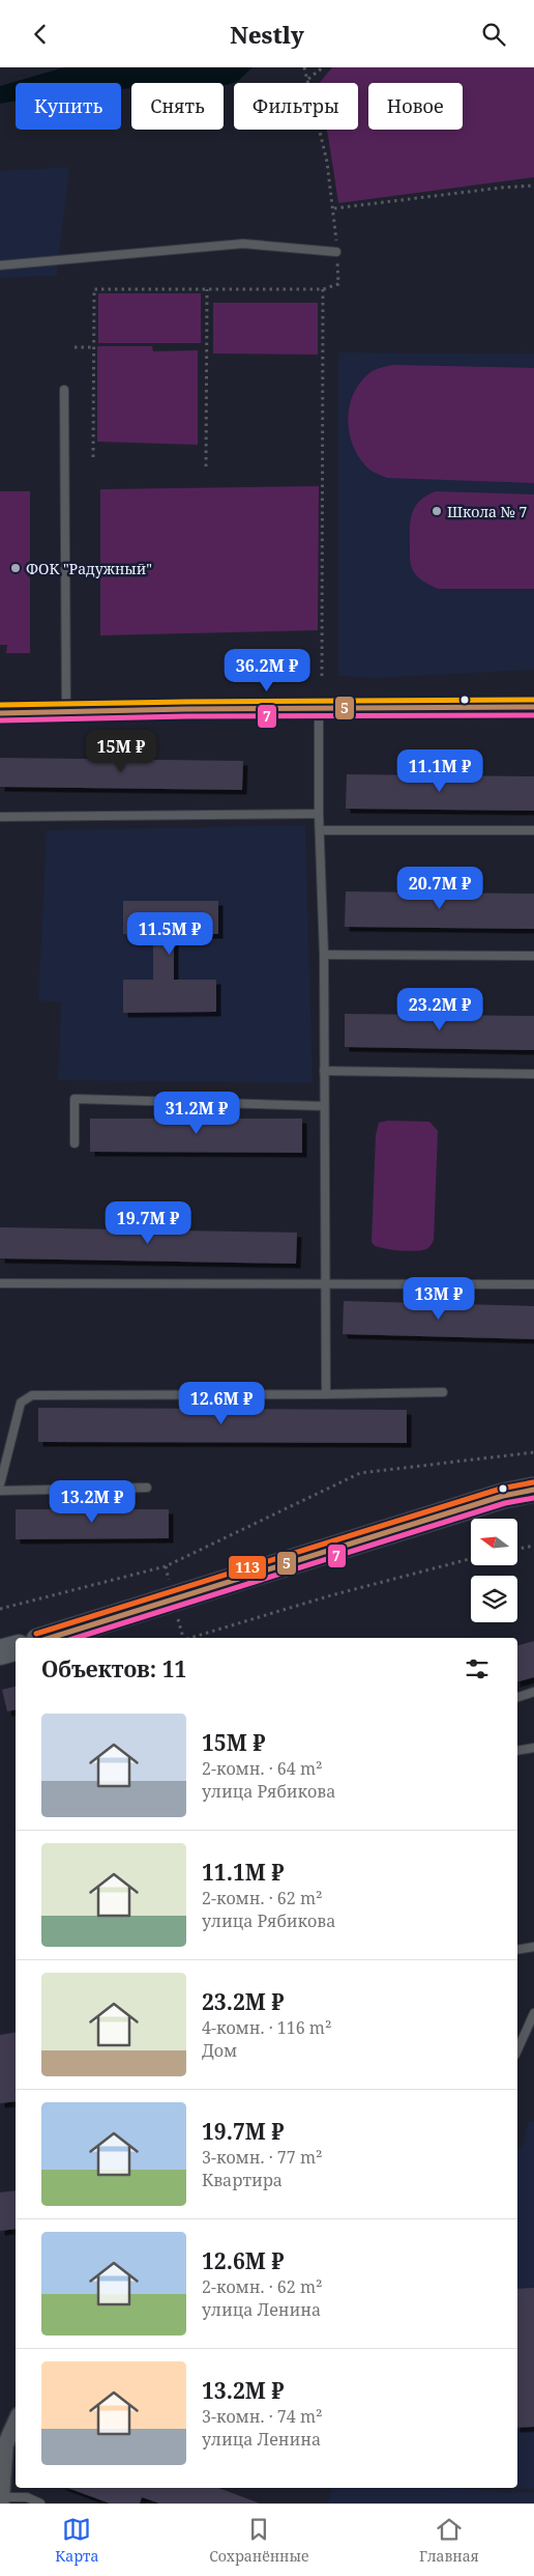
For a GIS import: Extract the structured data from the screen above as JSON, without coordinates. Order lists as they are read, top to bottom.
{
  "places": ["Школа № 7", "ФОК \"Радужный\""],
  "lines": ["transit line 5", "transit line 7", "transit line 113"],
  "north": "left",
  "page": {
    "header": "Nestly",
    "chip": [
      "Купить",
      "Снять",
      "Фильтры",
      "Новое"
    ],
    "price": [
      "36.2M ₽",
      "15M ₽",
      "11.1M ₽",
      "20.7M ₽",
      "11.5M ₽",
      "23.2M ₽",
      "31.2M ₽",
      "19.7M ₽",
      "13M ₽",
      "12.6M ₽",
      "13.2M ₽"
    ],
    "heading": "Объектов: 11",
    "list": [
      {
        "name": "15M ₽",
        "note": "2-комн. · 64 m² · улица Рябикова"
      },
      {
        "name": "11.1M ₽",
        "note": "2-комн. · 62 m² · улица Рябикова"
      },
      {
        "name": "23.2M ₽",
        "note": "4-комн. · 116 m² · Дом"
      },
      {
        "name": "19.7M ₽",
        "note": "3-комн. · 77 m² · Квартира"
      },
      {
        "name": "12.6M ₽",
        "note": "2-комн. · 62 m² · улица Ленина"
      },
      {
        "name": "13.2M ₽",
        "note": "3-комн. · 74 m² · улица Ленина"
      }
    ],
    "tabs": ["Карта", "Сохранённые", "Главная"]
  }
}
